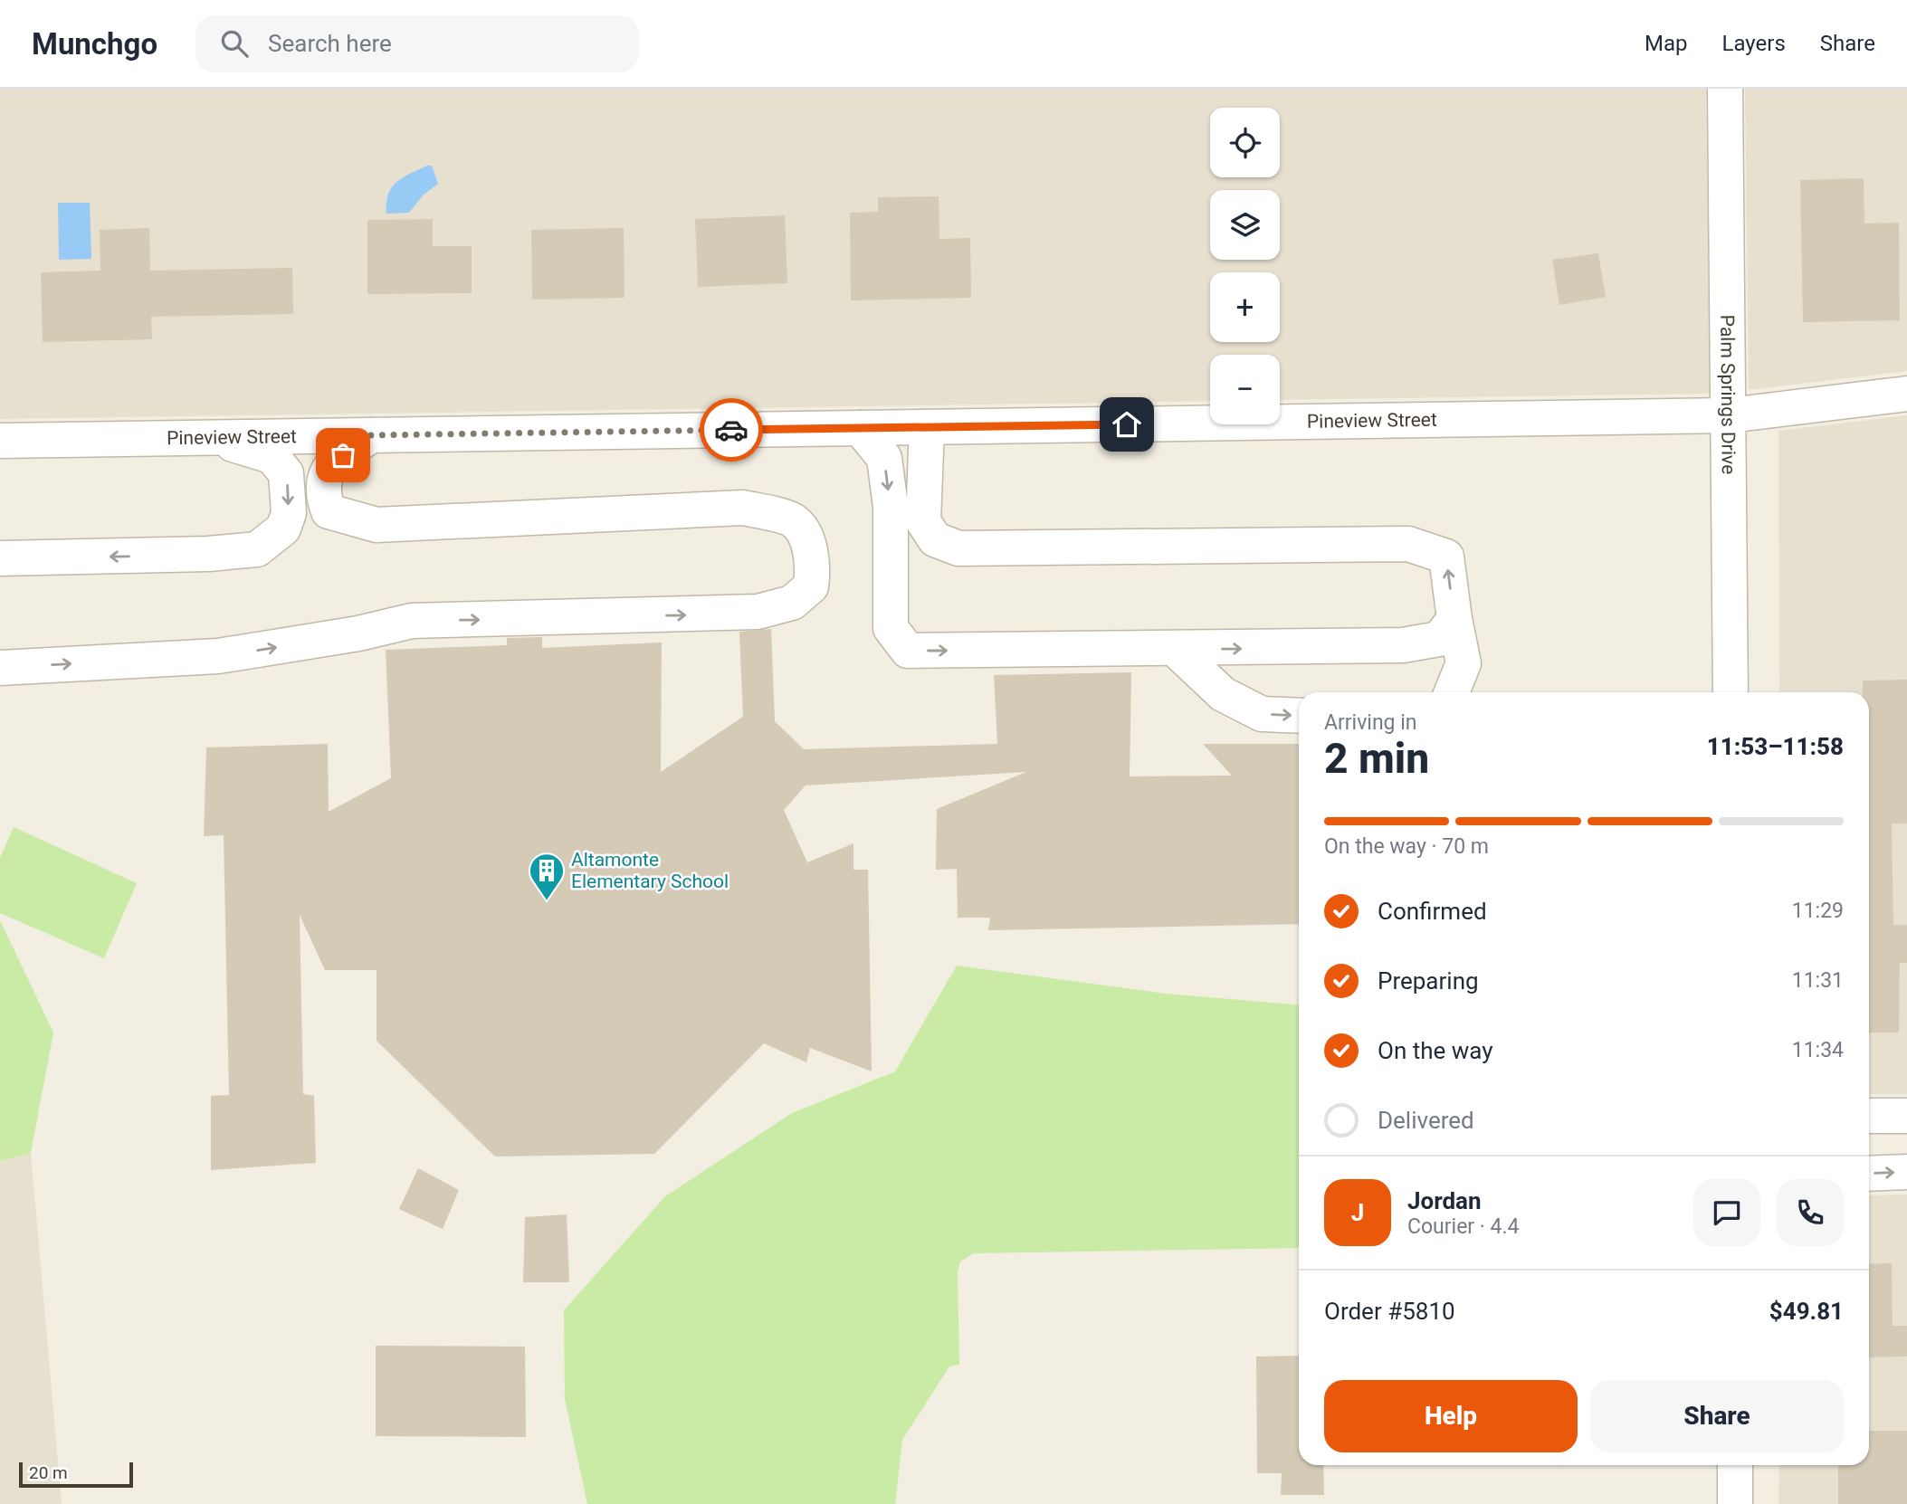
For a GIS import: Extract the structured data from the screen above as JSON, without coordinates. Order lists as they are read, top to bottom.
{
  "streets": {
    "street": ["Palm Springs Drive", "Pineview Street"]
  },
  "crossings": [
    ["Palm Springs Drive", "Pineview Street"]
  ],
  "places": {
    "building": ["Altamonte Elementary School"]
  },
  "scale_bar": "20 m",
  "page": {
    "header": "Munchgo",
    "search": "Search here",
    "nav": ["Map", "Layers", "Share"],
    "map_buttons": ["+", "−"],
    "heading": ["2 min", "Arriving in", "11:53–11:58"],
    "panel": [
      "Jordan",
      "Courier · 4.4",
      "Order #5810",
      "$49.81"
    ],
    "bar": "On the way · 70 m",
    "list": [
      ["Confirmed", "11:29"],
      ["Preparing", "11:31"],
      ["On the way", "11:34"],
      "Delivered"
    ],
    "round": "J",
    "buttons": ["Help", "Share"],
    "scale": "20 m"
  }
}
